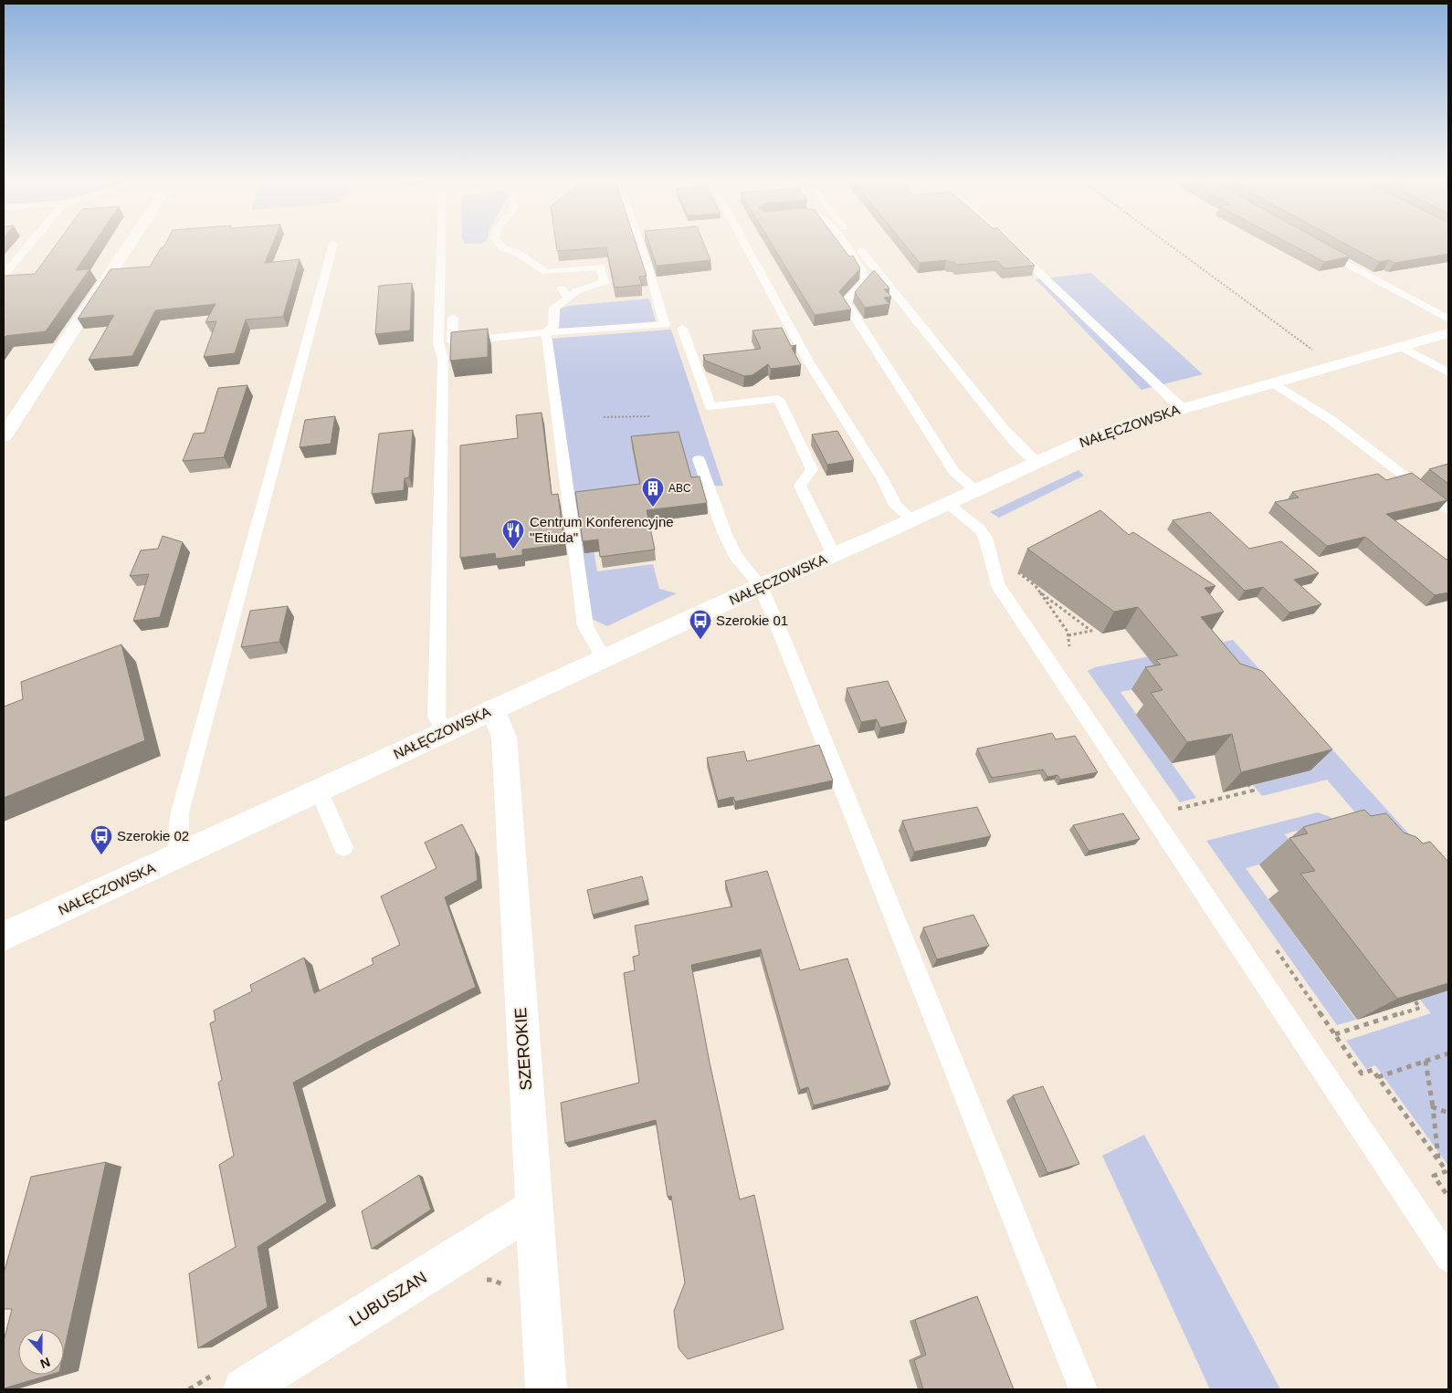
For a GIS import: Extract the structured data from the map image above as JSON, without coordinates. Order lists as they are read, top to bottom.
{
  "streets": {
    "main road": ["NAŁĘCZOWSKA", "SZEROKIE", "LUBUSZAN"]
  },
  "crossings": [
    ["NAŁĘCZOWSKA", "SZEROKIE"],
    ["SZEROKIE", "LUBUSZAN"]
  ],
  "places": {
    "building": ["ABC"],
    "restaurant": ["Centrum Konferencyjne \"Etiuda\""],
    "bus stop": ["Szerokie 01", "Szerokie 02"]
  },
  "north": "bottom"
}
